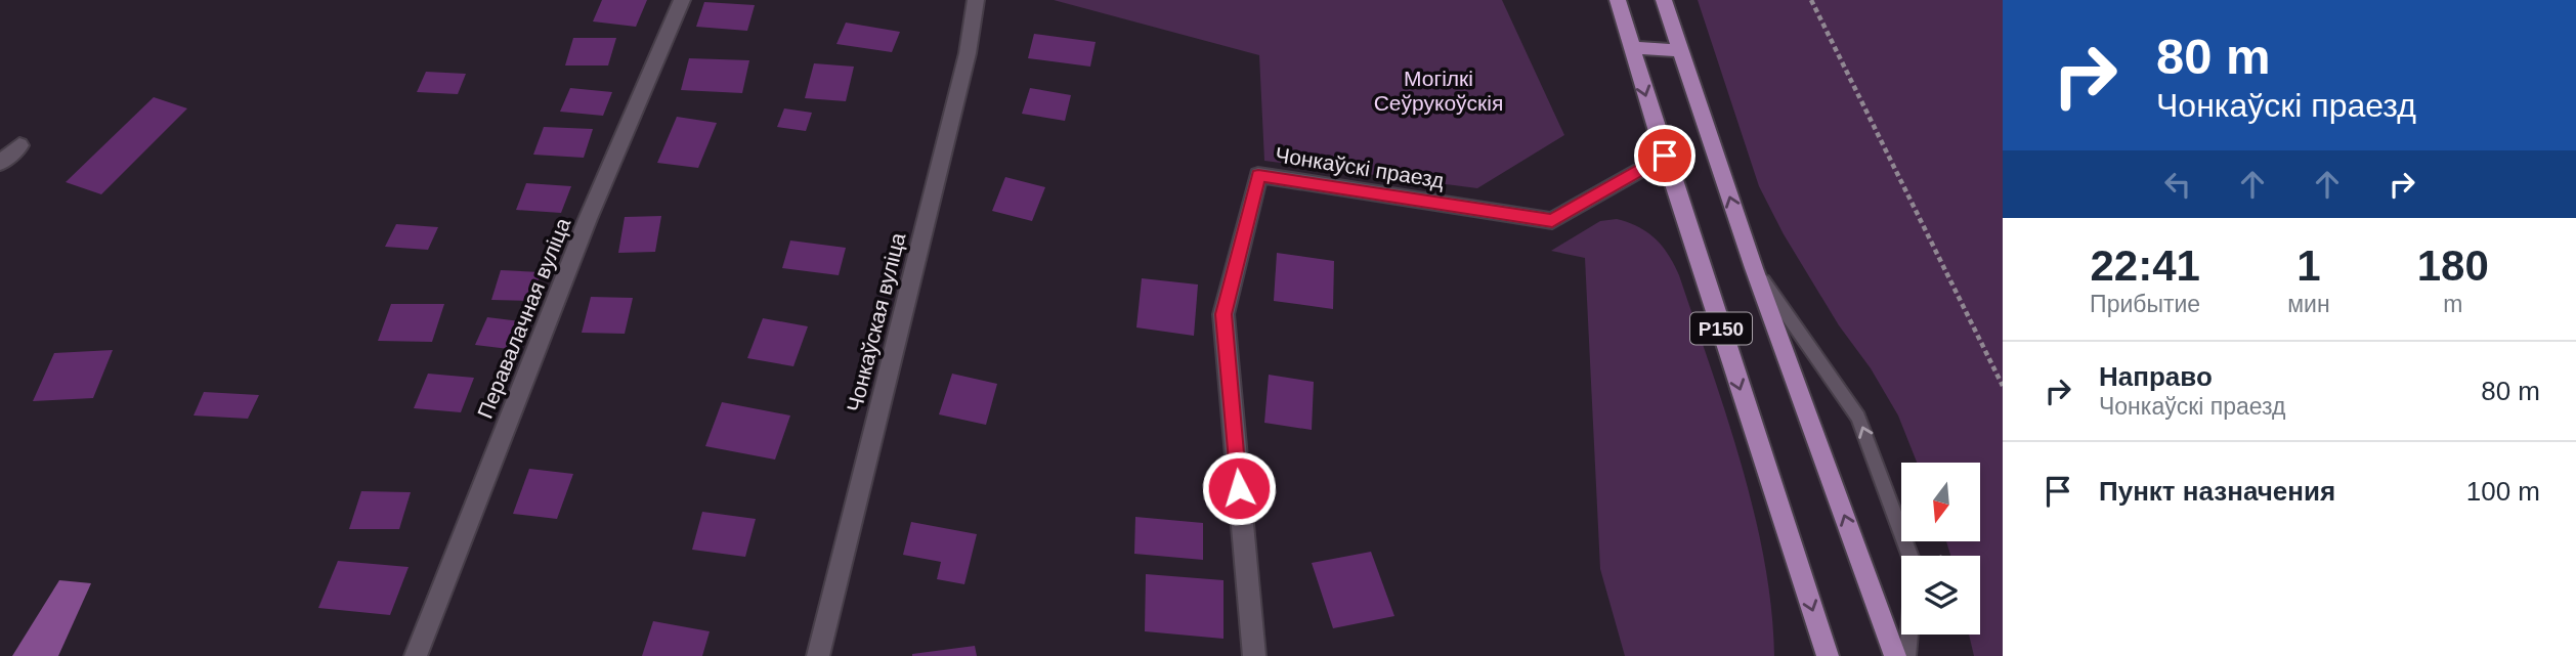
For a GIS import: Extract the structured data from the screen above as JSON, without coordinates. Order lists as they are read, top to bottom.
{
  "streets": {
    "main road": ["Р150"],
    "street": ["Чонкаўскі праезд", "Перавалачная вуліца", "Чонкаўская вуліца"]
  },
  "crossings": [
    ["Чонкаўскі праезд", "Р150"]
  ],
  "parks": ["Могілкі Сеўрукоўскія"],
  "north": "bottom",
  "page": {
    "turn": ["80 m", "Чонкаўскі праезд"],
    "eta": [
      "22:41",
      "Прибытие",
      "1",
      "мин",
      "180",
      "m"
    ],
    "list": [
      {
        "name": "Направо",
        "note": "Чонкаўскі праезд",
        "value": "80 m"
      },
      {
        "name": "Пункт назначения",
        "value": "100 m"
      }
    ]
  }
}
